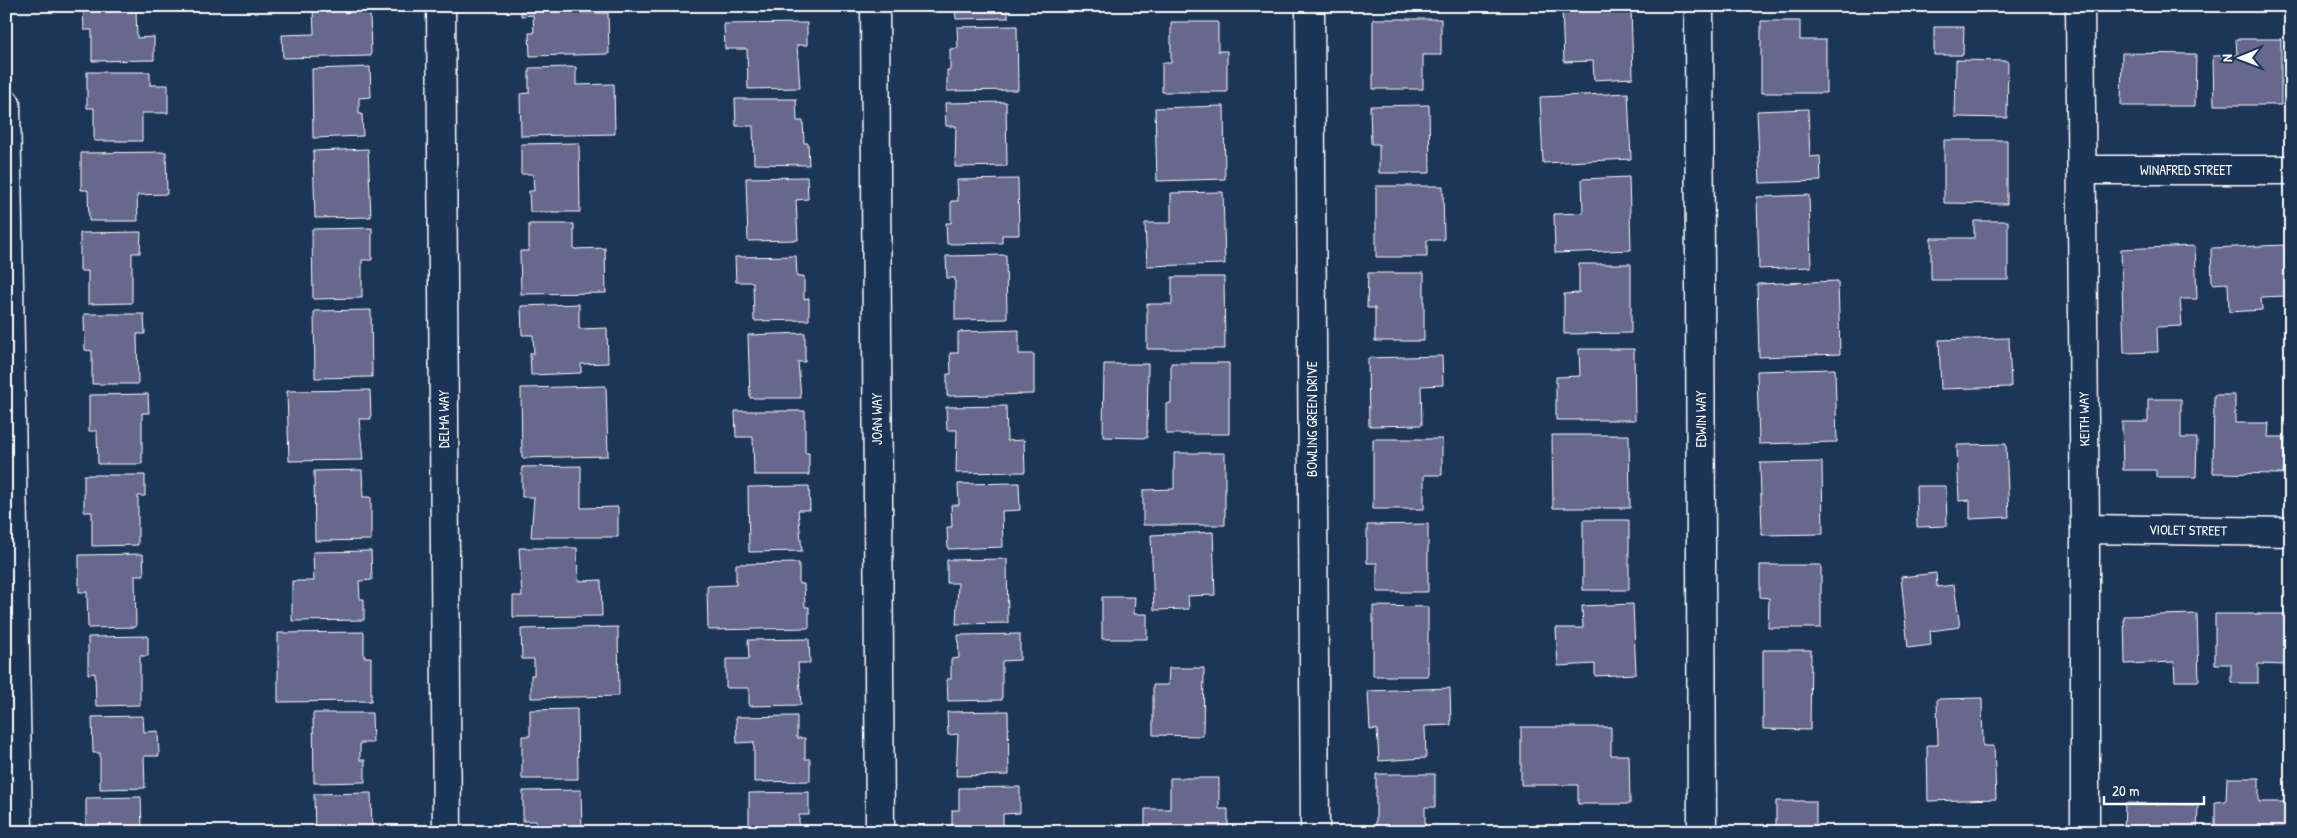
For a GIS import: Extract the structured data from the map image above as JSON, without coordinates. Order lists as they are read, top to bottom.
{
  "streets": {
    "street": [
      "WINAFRED STREET",
      "DELMA WAY",
      "JOAN WAY",
      "BOWLING GREEN DRIVE",
      "EDWIN WAY",
      "KEITH WAY",
      "VIOLET STREET"
    ]
  },
  "crossings": [
    ["WINAFRED STREET", "KEITH WAY"],
    ["KEITH WAY", "VIOLET STREET"]
  ],
  "scale_bar": "20 m",
  "north": "left"
}
